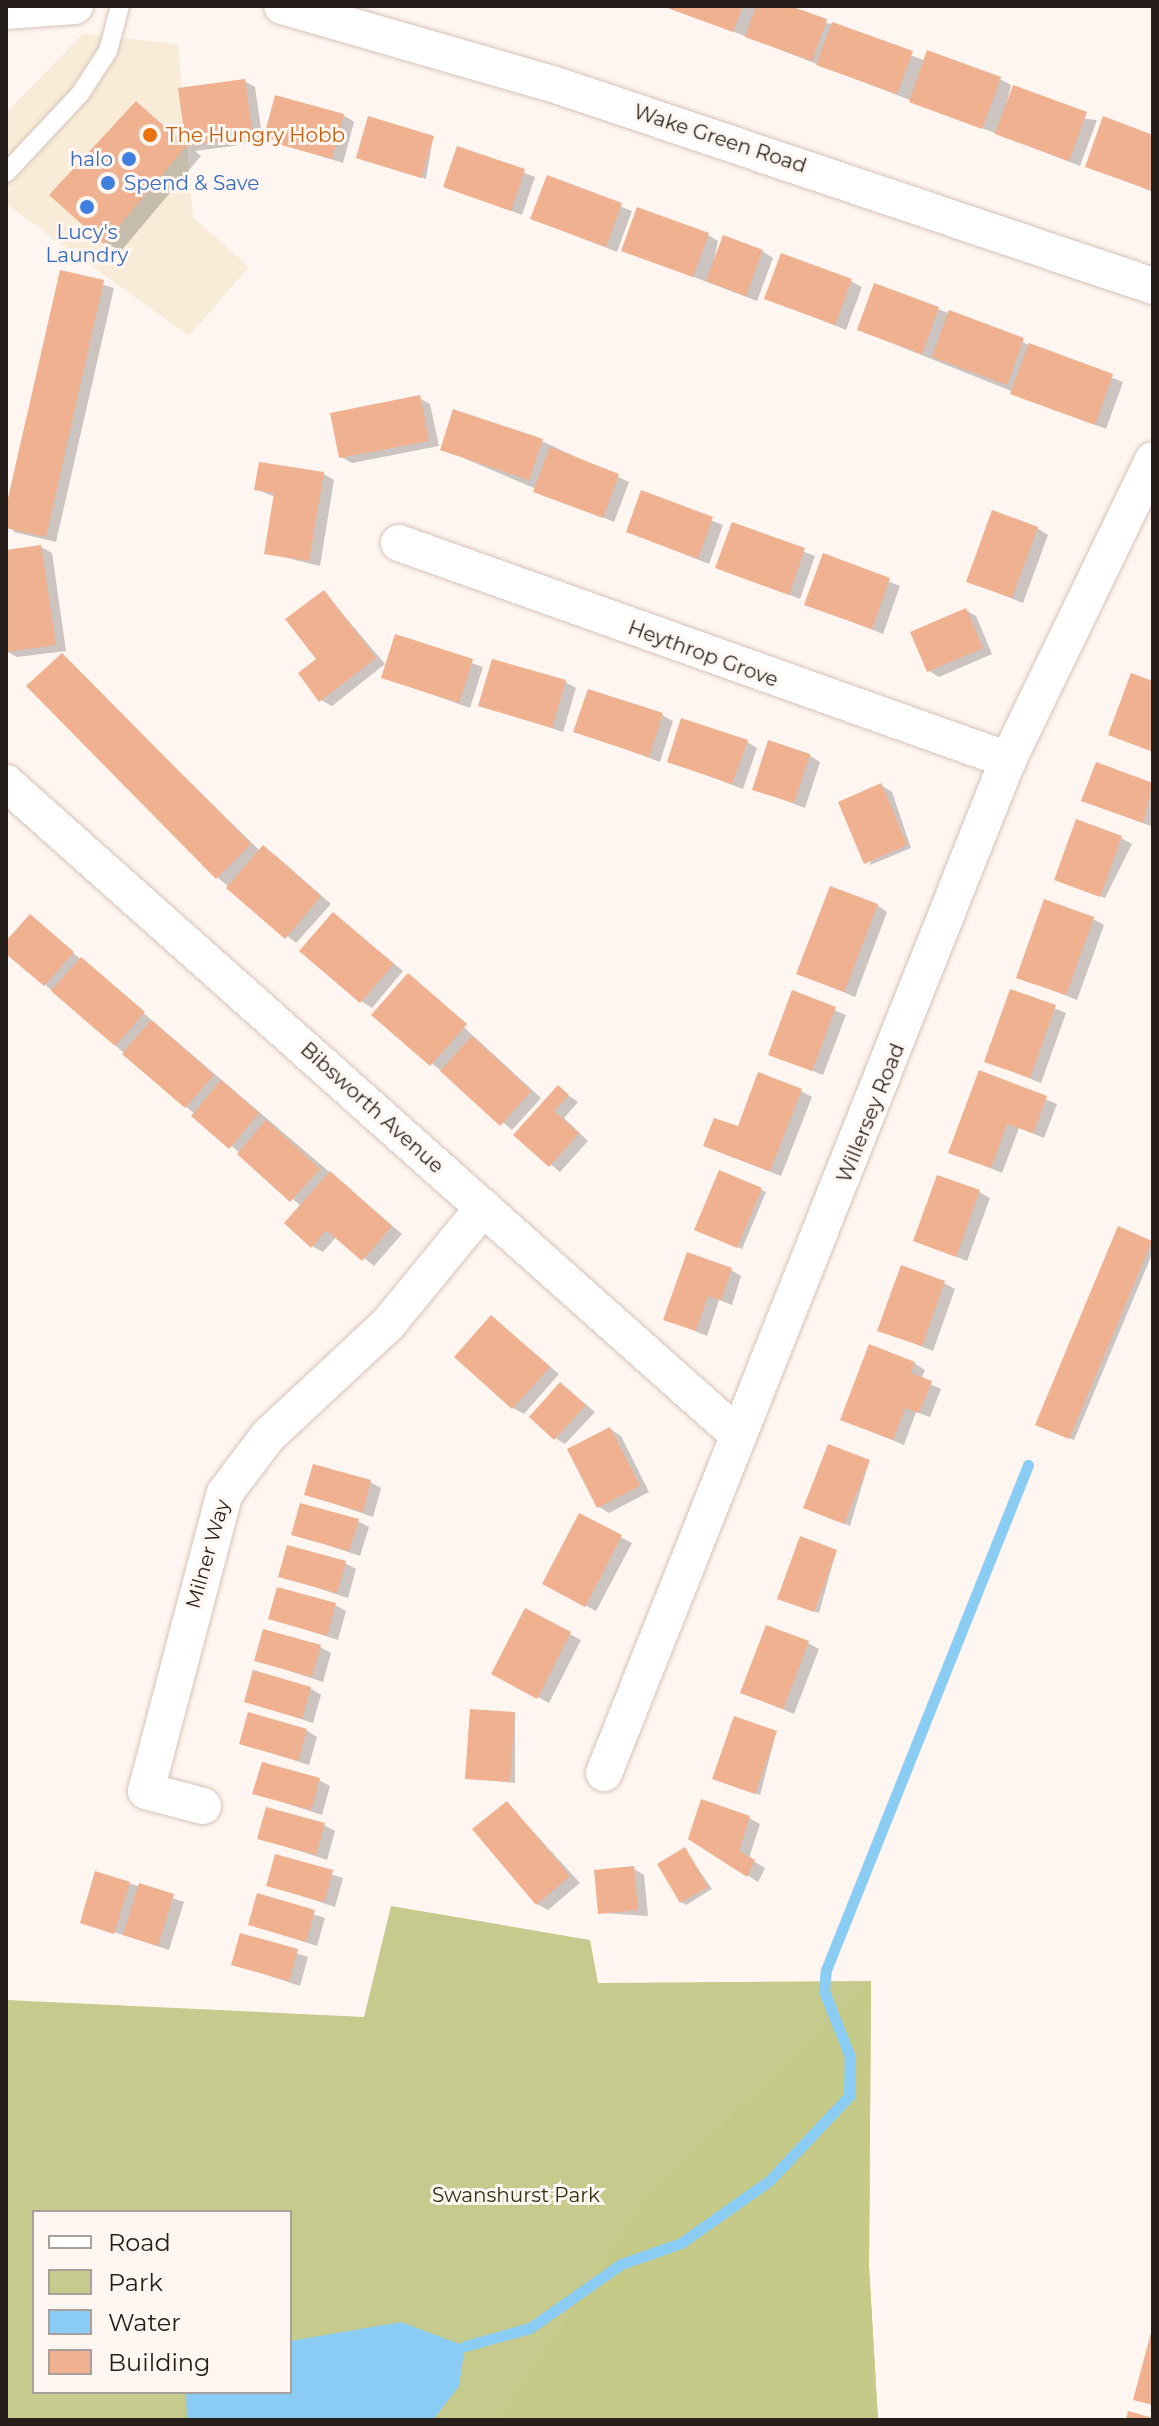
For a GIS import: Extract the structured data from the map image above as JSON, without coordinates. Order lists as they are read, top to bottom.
{
  "streets": {
    "street": [
      "Wake Green Road",
      "Heythrop Grove",
      "Bibsworth Avenue",
      "Willersey Road",
      "Milner Way"
    ]
  },
  "crossings": [
    ["Heythrop Grove", "Willersey Road"],
    ["Bibsworth Avenue", "Willersey Road"],
    ["Bibsworth Avenue", "Milner Way"]
  ],
  "parks": ["Swanshurst Park"],
  "places": [
    "The Hungry Hobb",
    "halo",
    "Spend & Save",
    "Lucy's Laundry"
  ],
  "legend": [
    "Road",
    "Park",
    "Water",
    "Building"
  ]
}
